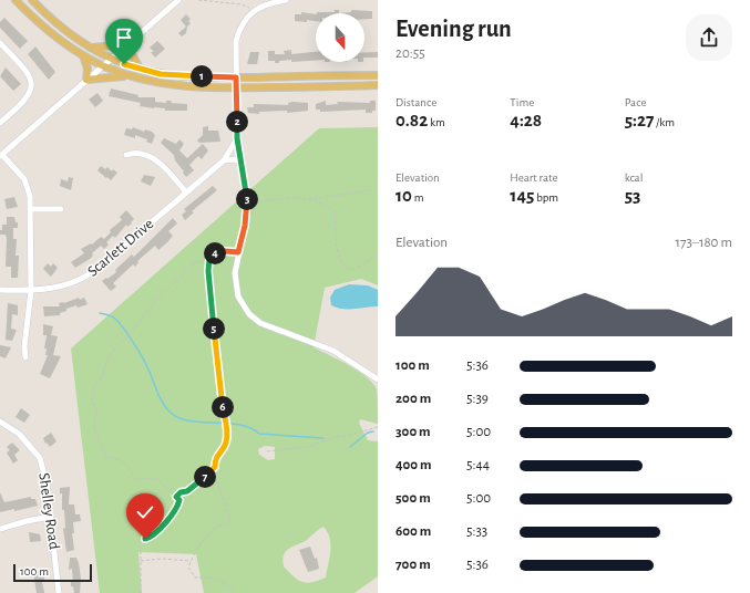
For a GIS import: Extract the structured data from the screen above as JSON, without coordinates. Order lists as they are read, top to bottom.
{
  "streets": {
    "street": ["Scarlett Drive", "Shelley Road"]
  },
  "scale_bar": "100 m",
  "north": "bottom",
  "page": {
    "heading": ["Evening run", "20:55"],
    "pins": [
      "1",
      "2",
      "3",
      "4",
      "5",
      "6",
      "7"
    ],
    "stats": [
      ["Distance", "0.82 km"],
      ["Time", "4:28"],
      ["Pace", "5:27 /km"],
      ["Elevation", "10 m"],
      ["Heart rate", "145 bpm"],
      ["kcal", "53"]
    ],
    "chart": ["Elevation", "173–180 m"],
    "list": [
      {
        "name": "100 m",
        "note": "5:36"
      },
      {
        "name": "200 m",
        "note": "5:39"
      },
      {
        "name": "300 m",
        "note": "5:00"
      },
      {
        "name": "400 m",
        "note": "5:44"
      },
      {
        "name": "500 m",
        "note": "5:00"
      },
      {
        "name": "600 m",
        "note": "5:33"
      },
      {
        "name": "700 m",
        "note": "5:36"
      }
    ],
    "scale": "100 m"
  }
}
